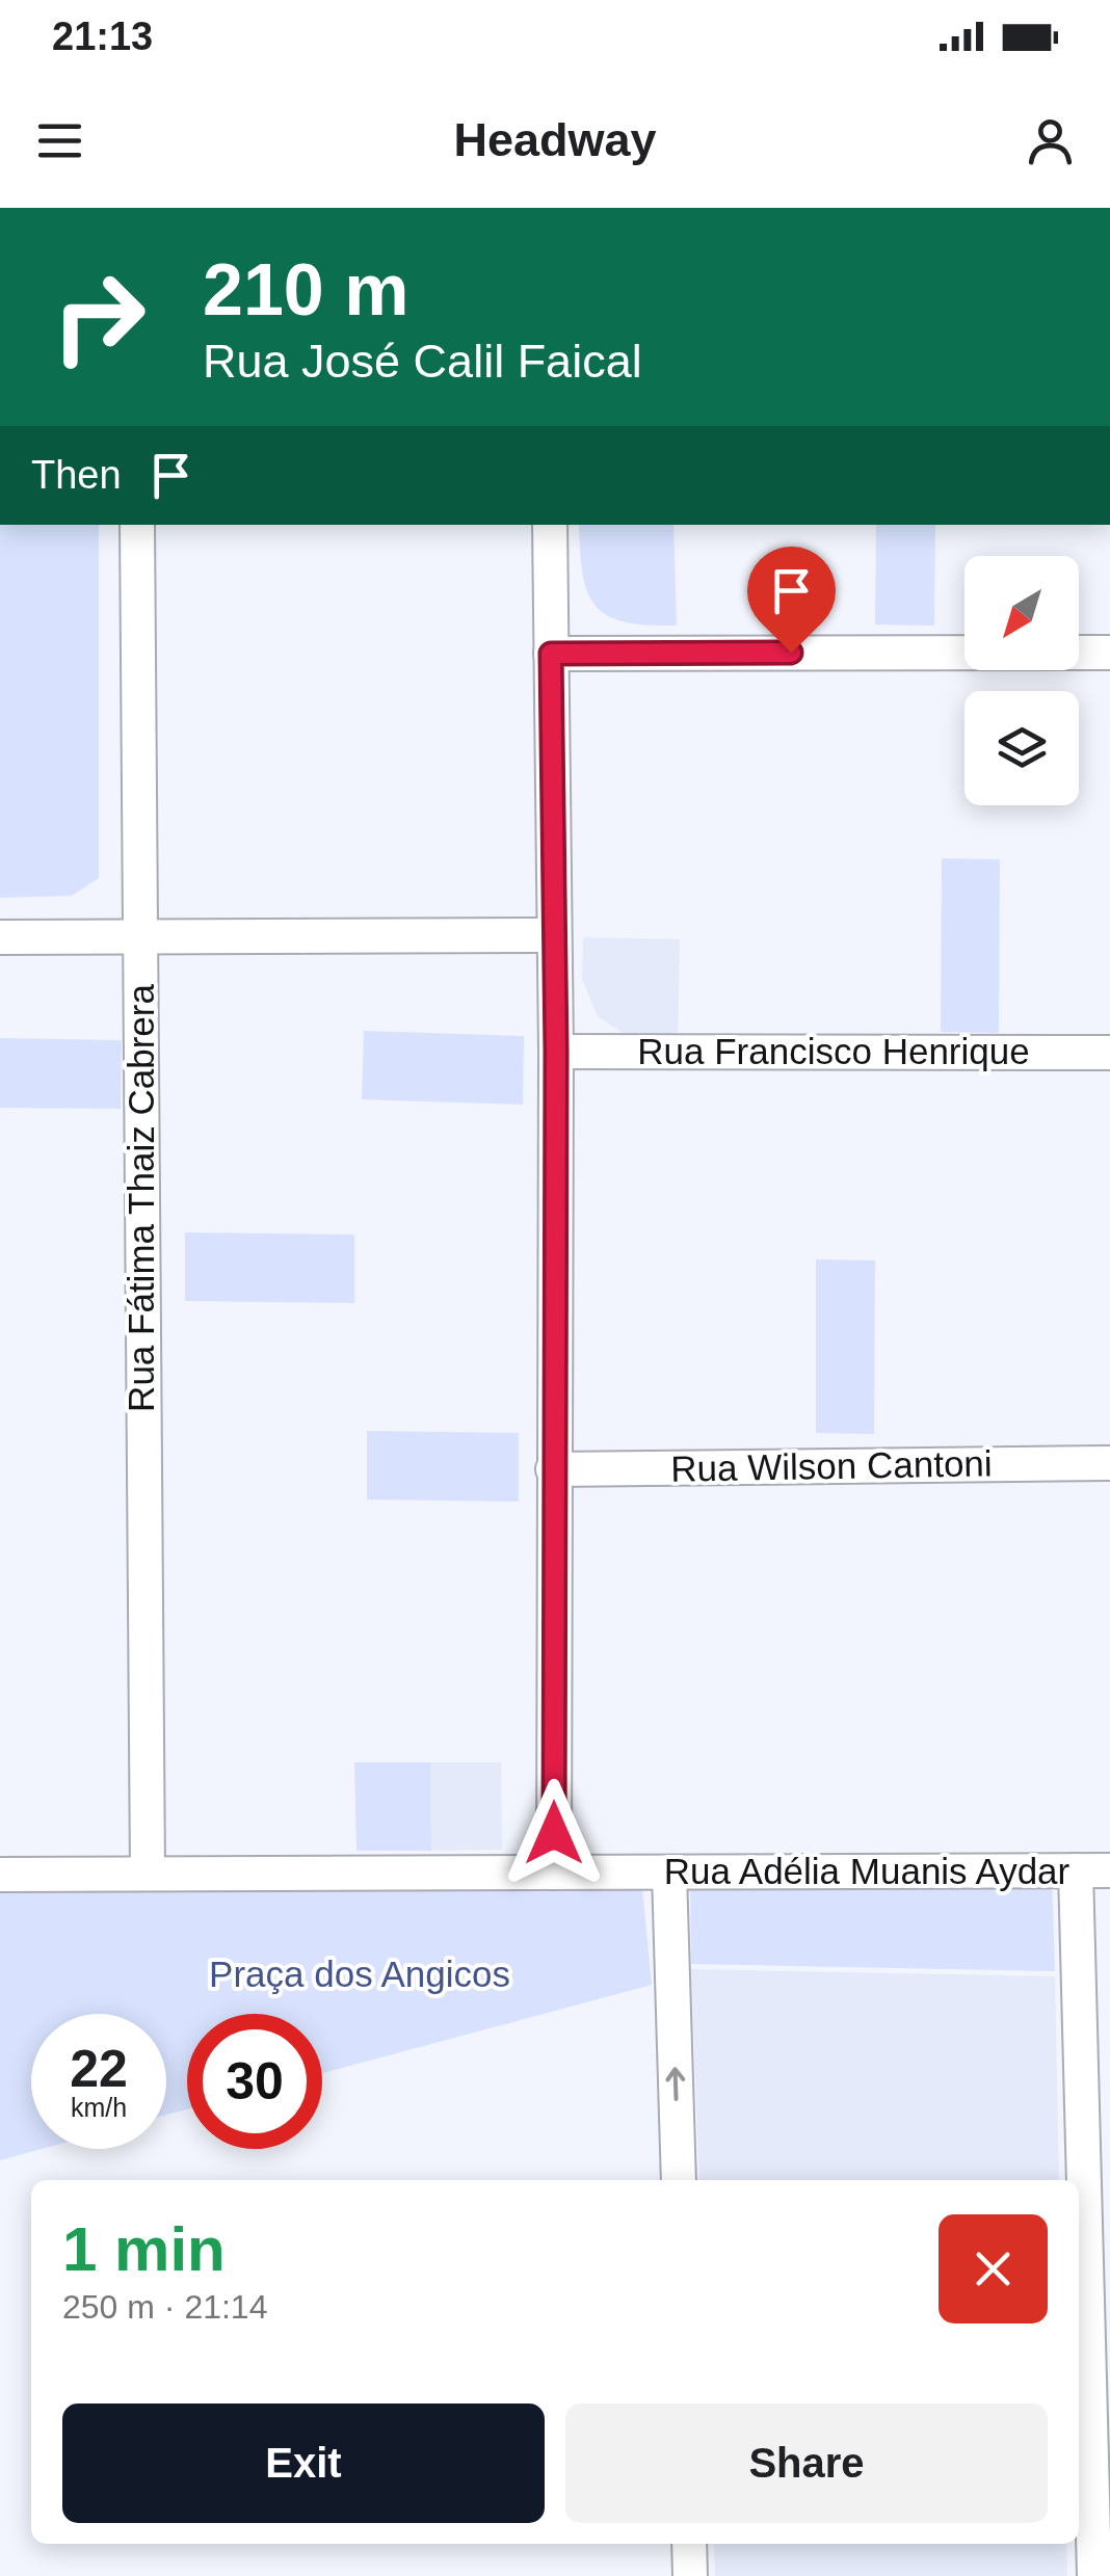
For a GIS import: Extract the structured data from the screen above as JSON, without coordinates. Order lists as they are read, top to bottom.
{
  "streets": {
    "street": [
      "Rua Francisco Henrique",
      "Rua Fátima Thaiz Cabrera",
      "Rua Wilson Cantoni",
      "Rua Adélia Muanis Aydar"
    ]
  },
  "crossings": [
    ["Rua Fátima Thaiz Cabrera", "Rua Adélia Muanis Aydar"]
  ],
  "parks": ["Praça dos Angicos"],
  "north": "bottom left",
  "page": {
    "status": "21:13",
    "header": "Headway",
    "turn": ["210 m", "Rua José Calil Faical"],
    "then": "Then",
    "speed": "22 km/h",
    "limit": "30",
    "heading": ["1 min", "250 m · 21:14"],
    "buttons": ["Exit", "Share"]
  }
}
